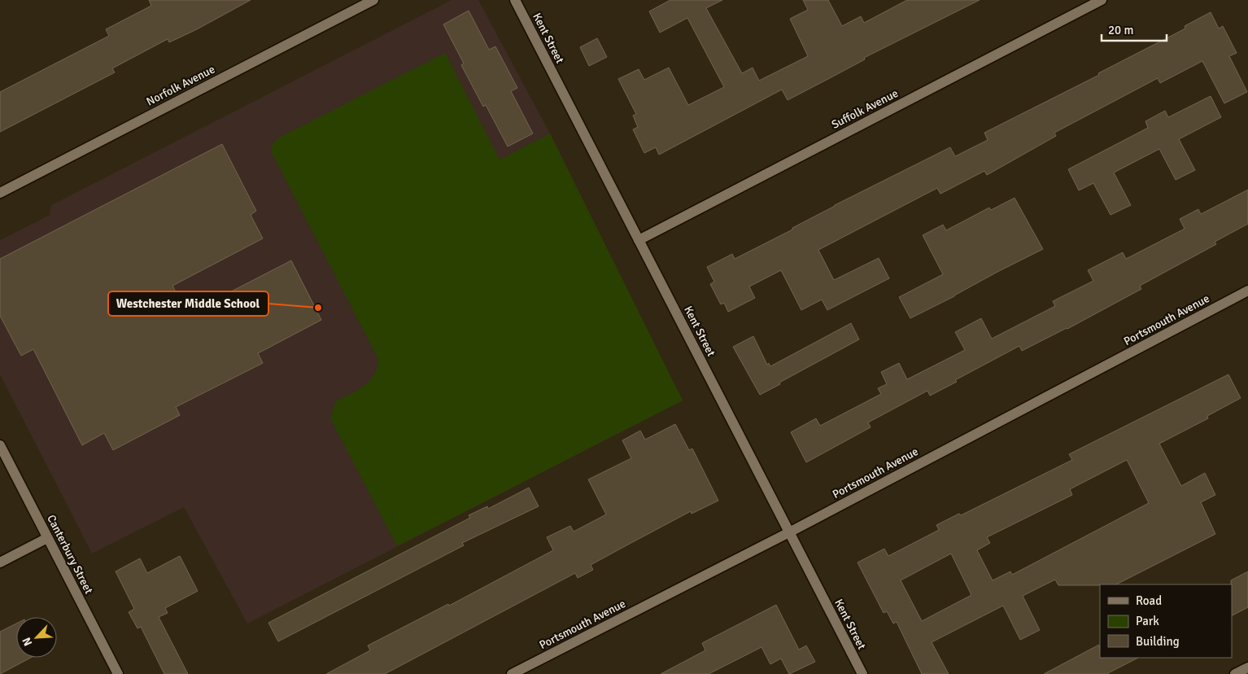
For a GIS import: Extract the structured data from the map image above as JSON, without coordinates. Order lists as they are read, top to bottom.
{
  "streets": {
    "street": [
      "Kent Street",
      "Norfolk Avenue",
      "Suffolk Avenue",
      "Portsmouth Avenue",
      "Canterbury Street"
    ]
  },
  "crossings": [
    ["Kent Street", "Suffolk Avenue"],
    ["Kent Street", "Portsmouth Avenue"]
  ],
  "places": ["Westchester Middle School"],
  "legend": ["Road", "Park", "Building"],
  "scale_bar": "20 m",
  "north": "bottom left"
}
